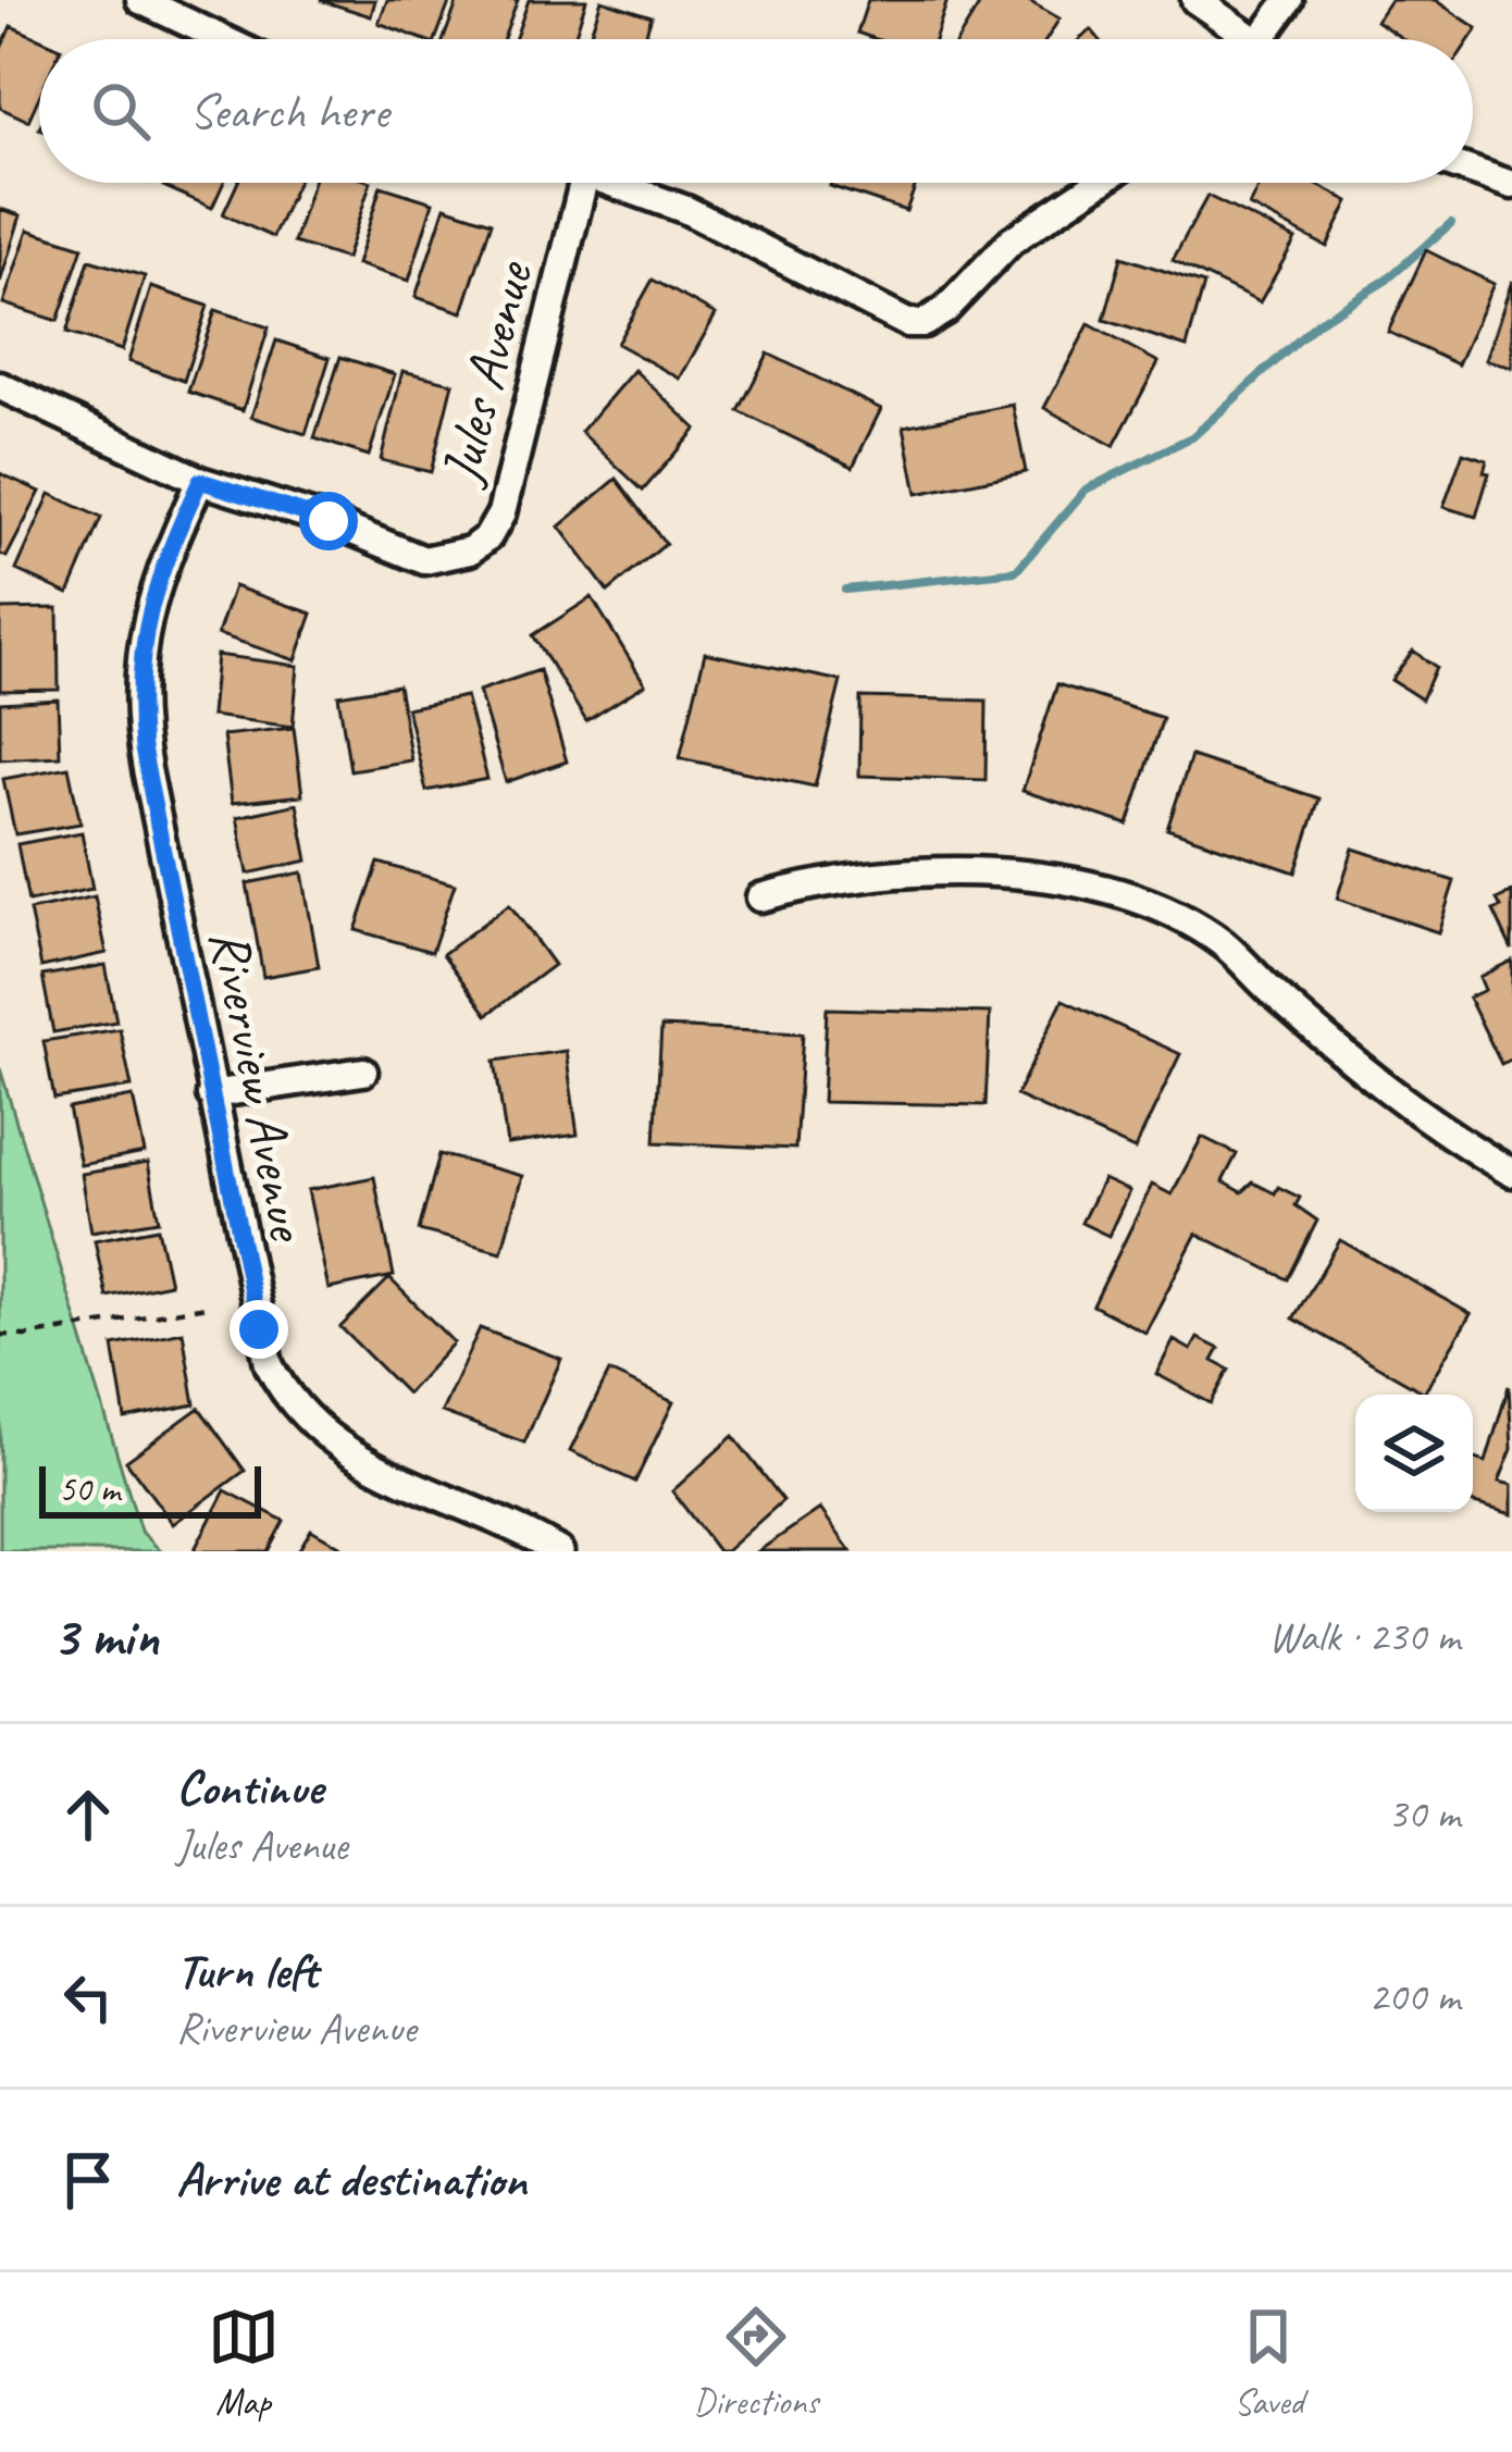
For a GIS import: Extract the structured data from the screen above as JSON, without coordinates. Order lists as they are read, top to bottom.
{
  "streets": {
    "street": ["Jules Avenue", "Riverview Avenue"]
  },
  "crossings": [
    ["Jules Avenue", "Riverview Avenue"]
  ],
  "scale_bar": "50 m",
  "page": {
    "search": "Search here",
    "scale": "50 m",
    "heading": ["3 min", "Walk · 230 m"],
    "list": [
      ["Continue", "Jules Avenue", "30 m"],
      ["Turn left", "Riverview Avenue", "200 m"],
      "Arrive at destination"
    ],
    "nav": ["Map", "Directions", "Saved"]
  }
}
